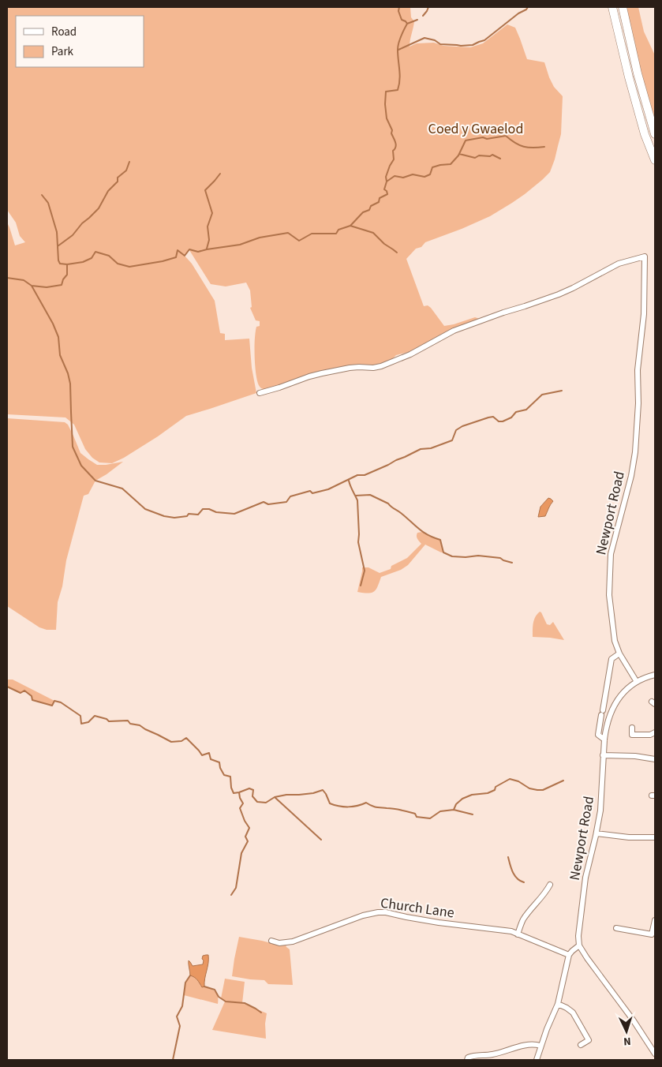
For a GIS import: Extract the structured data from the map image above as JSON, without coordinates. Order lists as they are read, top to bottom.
{
  "streets": {
    "street": ["Newport Road", "Church Lane"]
  },
  "parks": ["Coed y Gwaelod"],
  "legend": ["Road", "Park"],
  "north": "bottom"
}
